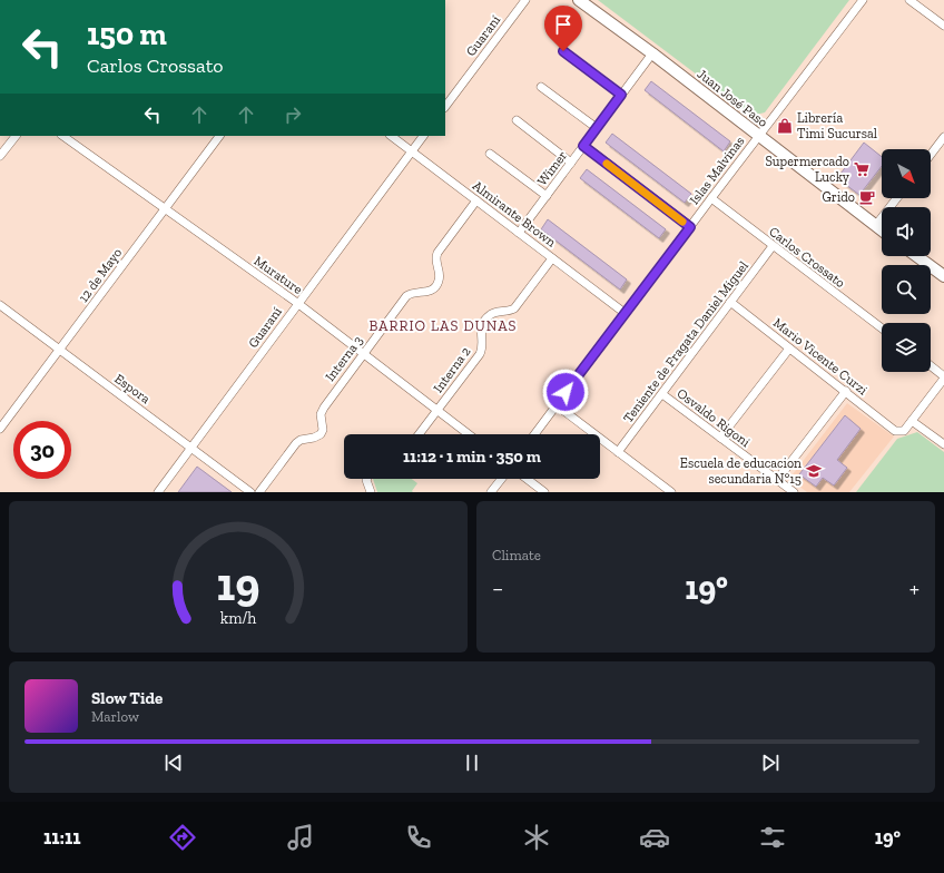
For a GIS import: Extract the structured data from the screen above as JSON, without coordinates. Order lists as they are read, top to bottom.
{
  "streets": {
    "main road": ["Juan José Paso"],
    "street": [
      "Guaraní",
      "Wimer",
      "Islas Malvinas",
      "Almirante Brown",
      "Carlos Crossato",
      "12 de Mayo",
      "Murature",
      "Teniente de Fragata Daniel Miguel",
      "Mario Vicente Curzi",
      "Interna 3",
      "Interna 2",
      "Espora",
      "Osvaldo Rigoni"
    ]
  },
  "crossings": [
    ["Guaraní", "Almirante Brown"],
    ["Guaraní", "Murature"],
    ["Guaraní", "Espora"],
    ["Juan José Paso", "Wimer"],
    ["Juan José Paso", "Islas Malvinas"],
    ["Wimer", "Almirante Brown"],
    ["Islas Malvinas", "Almirante Brown"],
    ["Islas Malvinas", "Carlos Crossato"],
    ["Almirante Brown", "Interna 3"],
    ["Almirante Brown", "Interna 2"],
    ["Carlos Crossato", "Teniente de Fragata Daniel Miguel"],
    ["12 de Mayo", "Murature"],
    ["12 de Mayo", "Espora"],
    ["Murature", "Interna 3"],
    ["Murature", "Interna 2"],
    ["Teniente de Fragata Daniel Miguel", "Mario Vicente Curzi"],
    ["Teniente de Fragata Daniel Miguel", "Osvaldo Rigoni"]
  ],
  "districts": ["BARRIO LAS DUNAS"],
  "places": {
    "shop": ["Librería Timi Sucursal"],
    "supermarket": ["Supermercado Lucky"],
    "cafe": ["Grido"],
    "school or university": ["Escuela de educacion secundaria Nº15"]
  },
  "north": "bottom right",
  "page": {
    "turn": ["150 m", "Carlos Crossato"],
    "limit": "30",
    "trip": "11:12 · 1 min · 350 m",
    "tile": "Climate",
    "heat": ["−", "19°", "+"],
    "song": ["Slow Tide", "Marlow"],
    "tabs": ["11:11", "19°"],
    "gauge": ["19", "km/h"]
  }
}
